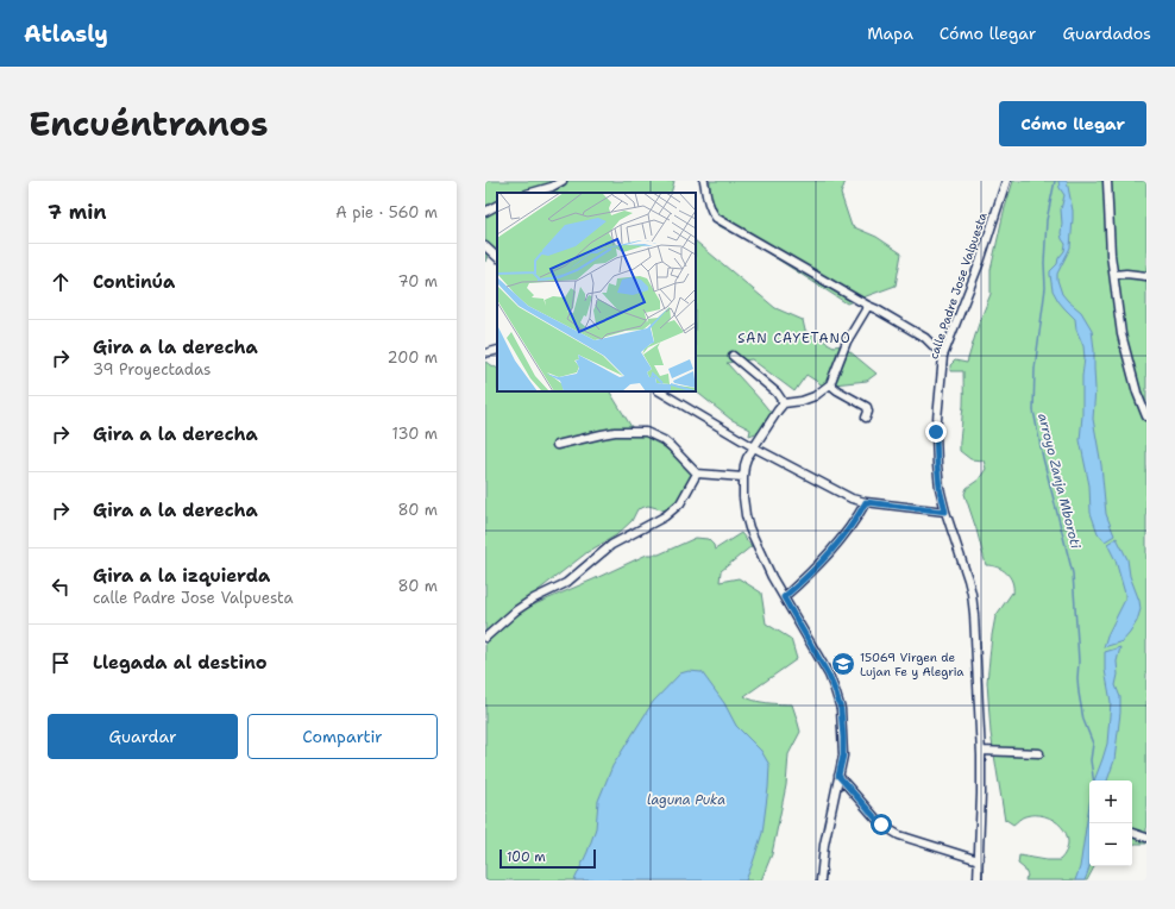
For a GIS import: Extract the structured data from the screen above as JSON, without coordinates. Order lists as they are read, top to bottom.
{
  "streets": {
    "street": ["calle Padre Jose Valpuesta"]
  },
  "districts": ["SAN CAYETANO"],
  "water": ["arroyo Zanja Mboroti", "laguna Puka"],
  "places": {
    "school or university": ["15069 Virgen de Lujan Fe y Alegria"]
  },
  "scale_bar": "100 m",
  "page": {
    "header": "Atlasly",
    "nav": ["Mapa", "Cómo llegar", "Guardados"],
    "title": "Encuéntranos",
    "buttons": [
      "Cómo llegar",
      ["Guardar", "Compartir"]
    ],
    "heading": ["7 min", "A pie · 560 m"],
    "list": [
      ["Continúa", "70 m"],
      ["Gira a la derecha", "39 Proyectadas", "200 m"],
      ["Gira a la derecha", "130 m"],
      ["Gira a la derecha", "80 m"],
      ["Gira a la izquierda", "calle Padre Jose Valpuesta", "80 m"],
      "Llegada al destino"
    ],
    "map_buttons": ["+", "−"],
    "scale": "100 m"
  }
}
